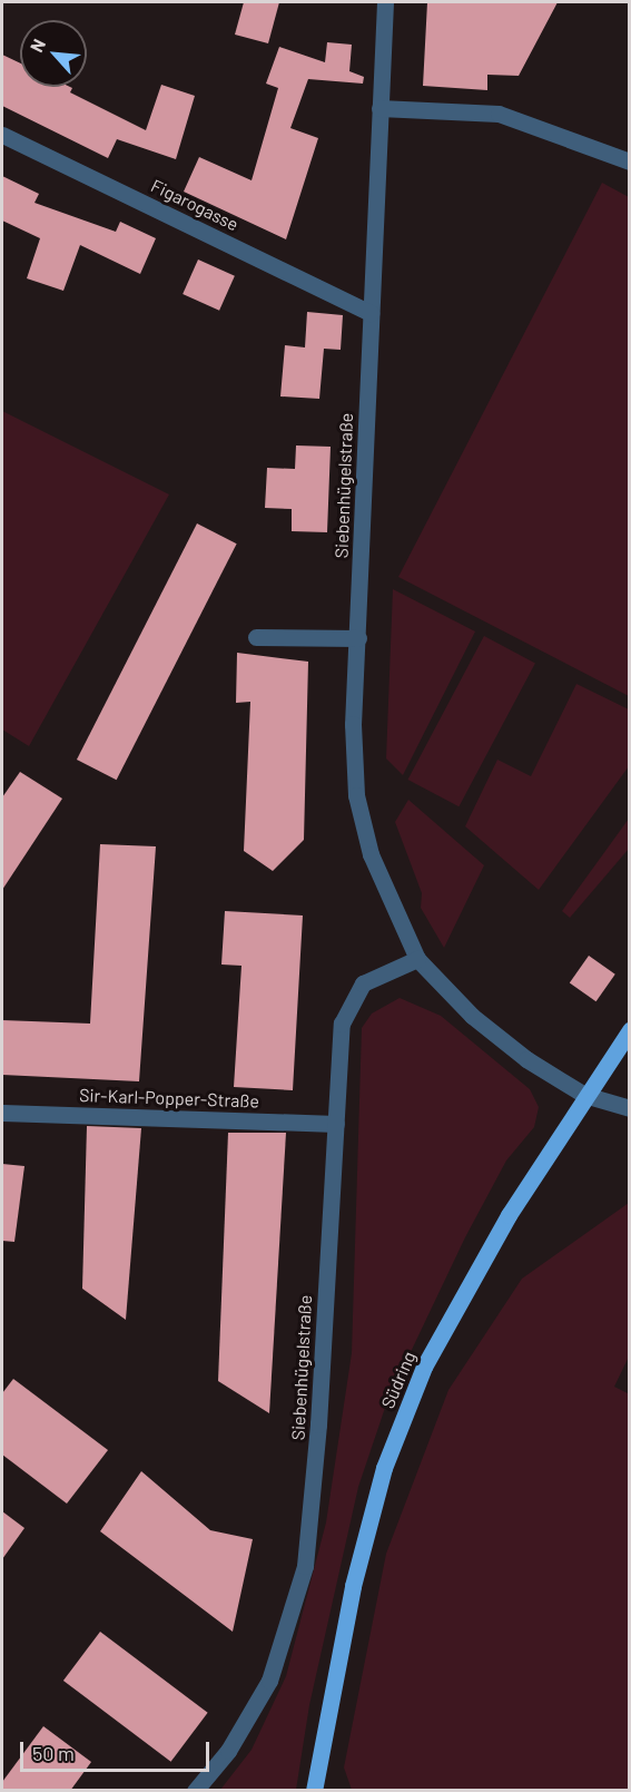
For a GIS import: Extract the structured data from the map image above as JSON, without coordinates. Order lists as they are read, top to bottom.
{
  "streets": {
    "main road": ["Südring"],
    "street": ["Figarogasse", "Siebenhügelstraße", "Sir-Karl-Popper-Straße"]
  },
  "crossings": [
    ["Figarogasse", "Siebenhügelstraße"],
    ["Siebenhügelstraße", "Sir-Karl-Popper-Straße"],
    ["Siebenhügelstraße", "Südring"]
  ],
  "scale_bar": "50 m",
  "north": "top left"
}
